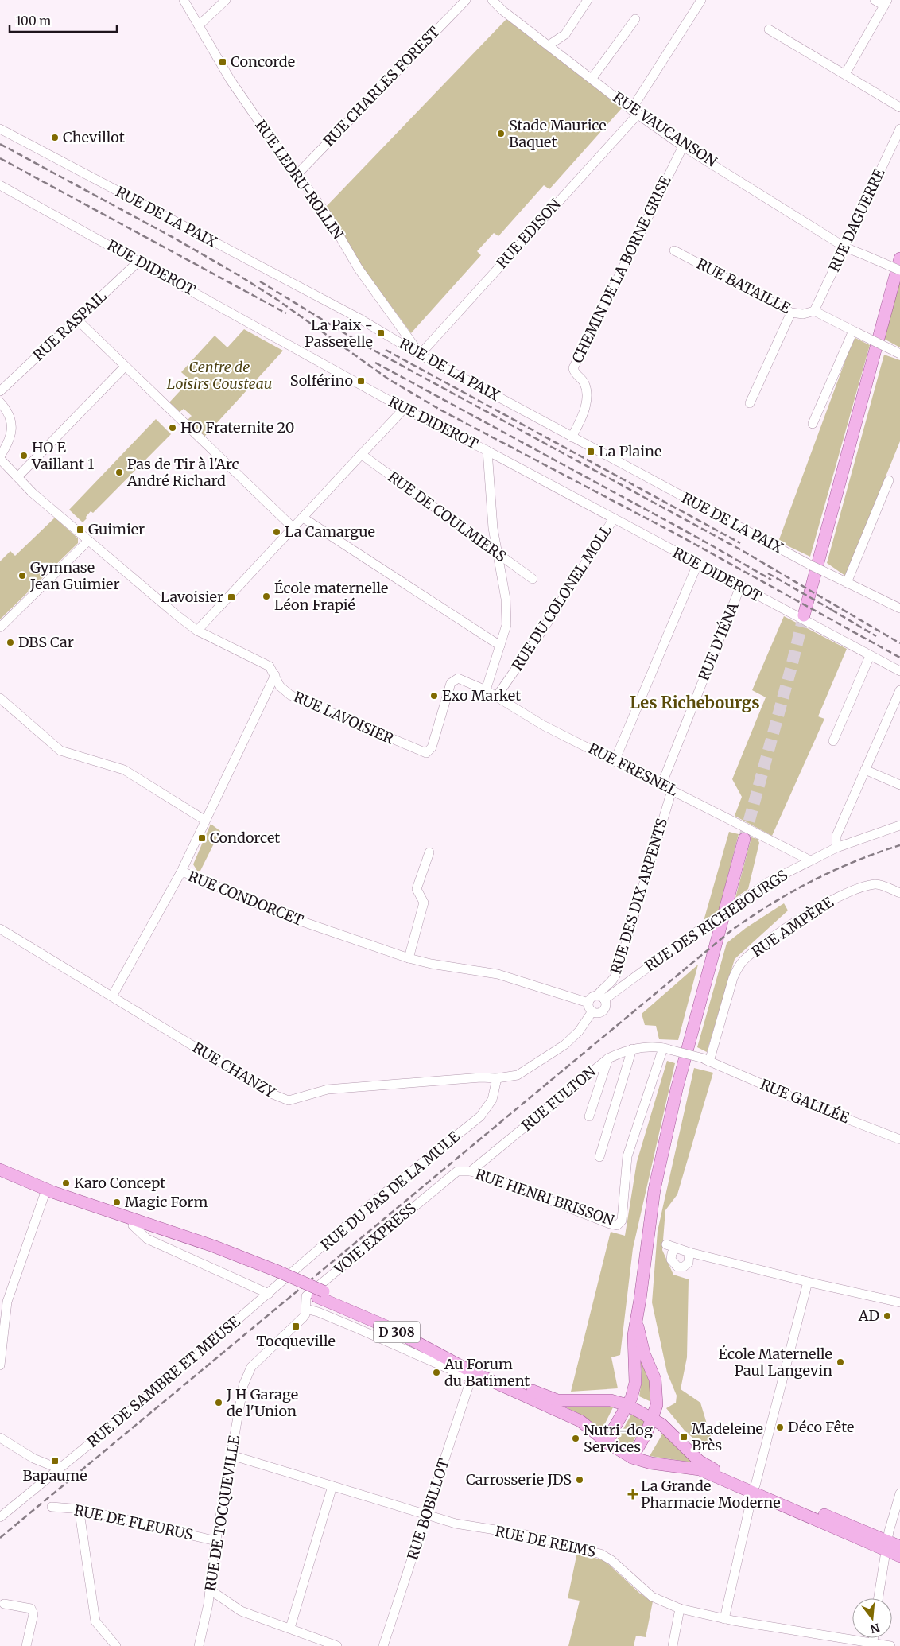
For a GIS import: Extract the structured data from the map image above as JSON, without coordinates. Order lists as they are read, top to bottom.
{
  "streets": {
    "main road": ["D 308"],
    "street": [
      "RUE CHARLES FOREST",
      "RUE VAUCANSON",
      "RUE LEDRU-ROLLIN",
      "RUE DE LA PAIX",
      "RUE DAGUERRE",
      "RUE EDISON",
      "RUE DIDEROT",
      "CHEMIN DE LA BORNE GRISE",
      "RUE BATAILLE",
      "RUE RASPAIL",
      "RUE DE COULMIERS",
      "RUE DU COLONEL MOLL",
      "RUE D'IÉNA",
      "RUE LAVOISIER",
      "RUE FRESNEL",
      "RUE DES DIX ARPENTS",
      "RUE CONDORCET",
      "RUE DES RICHEBOURGS",
      "RUE AMPÈRE",
      "RUE CHANZY",
      "RUE FULTON",
      "RUE GALILÉE",
      "RUE DU PAS DE LA MULE",
      "RUE HENRI BRISSON",
      "VOIE EXPRESS",
      "RUE DE SAMBRE ET MEUSE",
      "RUE BOBILLOT",
      "RUE DE TOCQUEVILLE",
      "RUE DE FLEURUS",
      "RUE DE REIMS"
    ]
  },
  "crossings": [
    ["RUE CHARLES FOREST", "RUE LEDRU-ROLLIN"],
    ["RUE VAUCANSON", "RUE DAGUERRE"],
    ["RUE VAUCANSON", "RUE EDISON"],
    ["RUE VAUCANSON", "CHEMIN DE LA BORNE GRISE"],
    ["RUE LEDRU-ROLLIN", "RUE DE LA PAIX"],
    ["RUE LEDRU-ROLLIN", "RUE EDISON"],
    ["RUE DE LA PAIX", "RUE EDISON"],
    ["RUE DE LA PAIX", "CHEMIN DE LA BORNE GRISE"],
    ["RUE DAGUERRE", "RUE BATAILLE"],
    ["RUE DIDEROT", "RUE RASPAIL"],
    ["RUE DIDEROT", "RUE DU COLONEL MOLL"],
    ["RUE DIDEROT", "RUE D'IÉNA"],
    ["RUE DU COLONEL MOLL", "RUE FRESNEL"],
    ["RUE D'IÉNA", "RUE FRESNEL"],
    ["RUE LAVOISIER", "RUE FRESNEL"],
    ["RUE LAVOISIER", "RUE CONDORCET"],
    ["RUE FRESNEL", "RUE DES DIX ARPENTS"],
    ["RUE FRESNEL", "RUE DES RICHEBOURGS"],
    ["RUE DES DIX ARPENTS", "RUE CONDORCET"],
    ["RUE DES DIX ARPENTS", "RUE DES RICHEBOURGS"],
    ["RUE DES DIX ARPENTS", "RUE CHANZY"],
    ["RUE CONDORCET", "RUE DES RICHEBOURGS"],
    ["RUE CONDORCET", "RUE CHANZY"],
    ["RUE DES RICHEBOURGS", "RUE CHANZY"],
    ["RUE AMPÈRE", "RUE GALILÉE"],
    ["RUE CHANZY", "RUE DU PAS DE LA MULE"],
    ["RUE FULTON", "RUE GALILÉE"],
    ["RUE FULTON", "RUE HENRI BRISSON"],
    ["RUE GALILÉE", "RUE HENRI BRISSON"],
    ["RUE DU PAS DE LA MULE", "RUE DE SAMBRE ET MEUSE"],
    ["RUE HENRI BRISSON", "VOIE EXPRESS"],
    ["VOIE EXPRESS", "RUE DE TOCQUEVILLE"],
    ["D 308", "RUE BOBILLOT"],
    ["RUE BOBILLOT", "RUE DE REIMS"],
    ["RUE DE TOCQUEVILLE", "RUE DE FLEURUS"],
    ["RUE DE TOCQUEVILLE", "RUE DE REIMS"]
  ],
  "districts": ["Les Richebourgs"],
  "parks": ["Centre de Loisirs Cousteau"],
  "places": {
    "transit": [
      "Concorde",
      "La Paix - Passerelle",
      "Solférino",
      "La Plaine",
      "Guimier",
      "Lavoisier",
      "Condorcet",
      "Tocqueville",
      "Madeleine Brès",
      "Bapaume"
    ],
    "other": [
      "Stade Maurice Baquet",
      "Chevillot",
      "HO Fraternite 20",
      "HO E Vaillant 1",
      "Pas de Tir à l'Arc André Richard",
      "La Camargue",
      "Gymnase Jean Guimier",
      "École maternelle Léon Frapié",
      "DBS Car",
      "Exo Market",
      "Karo Concept",
      "Magic Form",
      "AD",
      "École Maternelle Paul Langevin",
      "Au Forum du Batiment",
      "J H Garage de l'Union",
      "Déco Fête",
      "Nutri-dog Services",
      "Carrosserie JDS"
    ],
    "health": ["La Grande Pharmacie Moderne"]
  },
  "scale_bar": "100 m",
  "north": "bottom"
}
